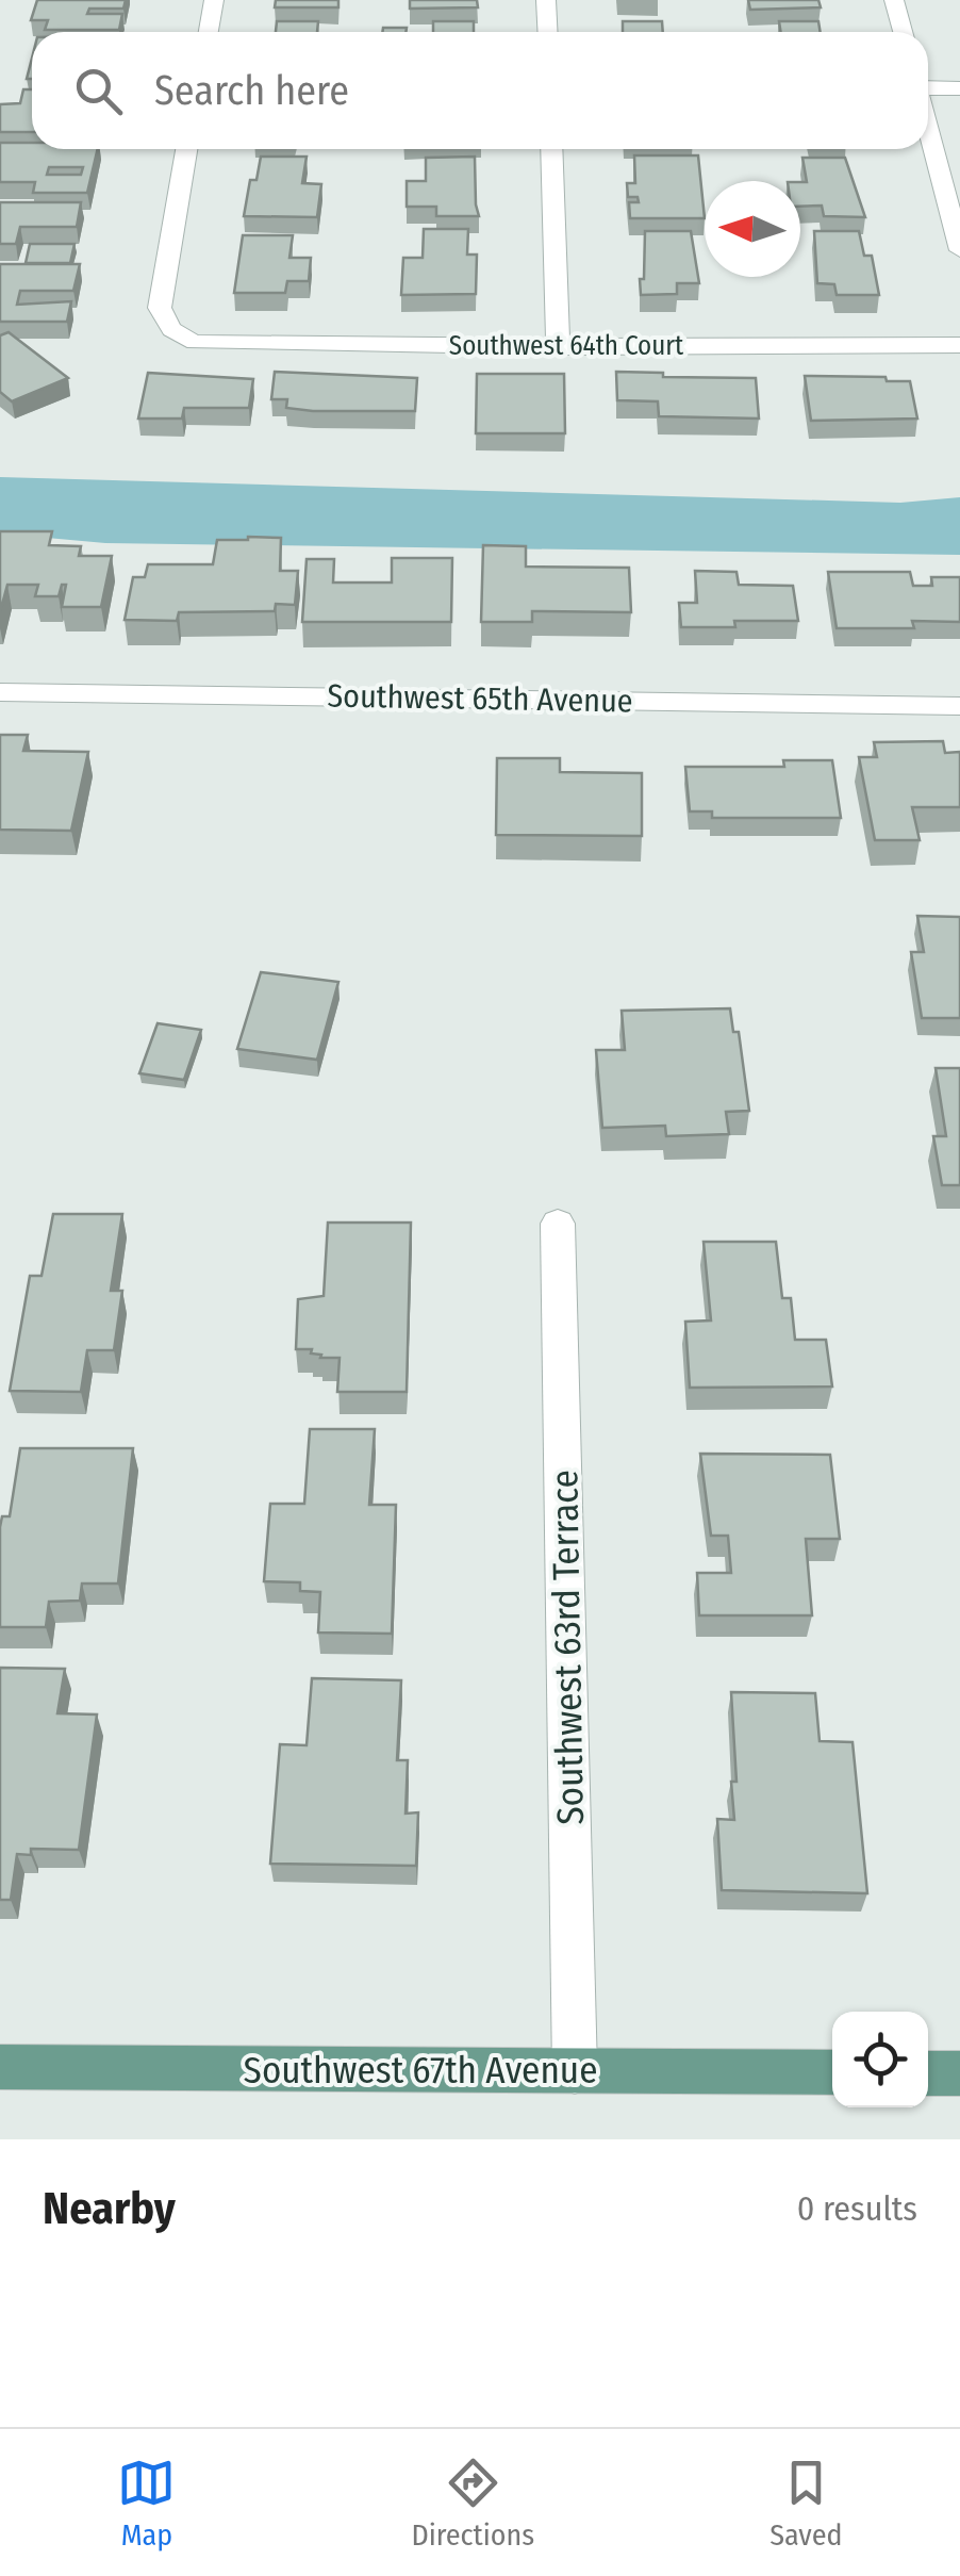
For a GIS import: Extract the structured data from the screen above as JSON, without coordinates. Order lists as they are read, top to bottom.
{
  "streets": {
    "main road": ["Southwest 67th Avenue"],
    "street": ["Southwest 64th Court", "Southwest 65th Avenue", "Southwest 63rd Terrace"]
  },
  "crossings": [
    ["Southwest 63rd Terrace", "Southwest 67th Avenue"]
  ],
  "north": "left",
  "page": {
    "search": "Search here",
    "heading": ["Nearby", "0 results"],
    "nav": ["Map", "Directions", "Saved"]
  }
}
